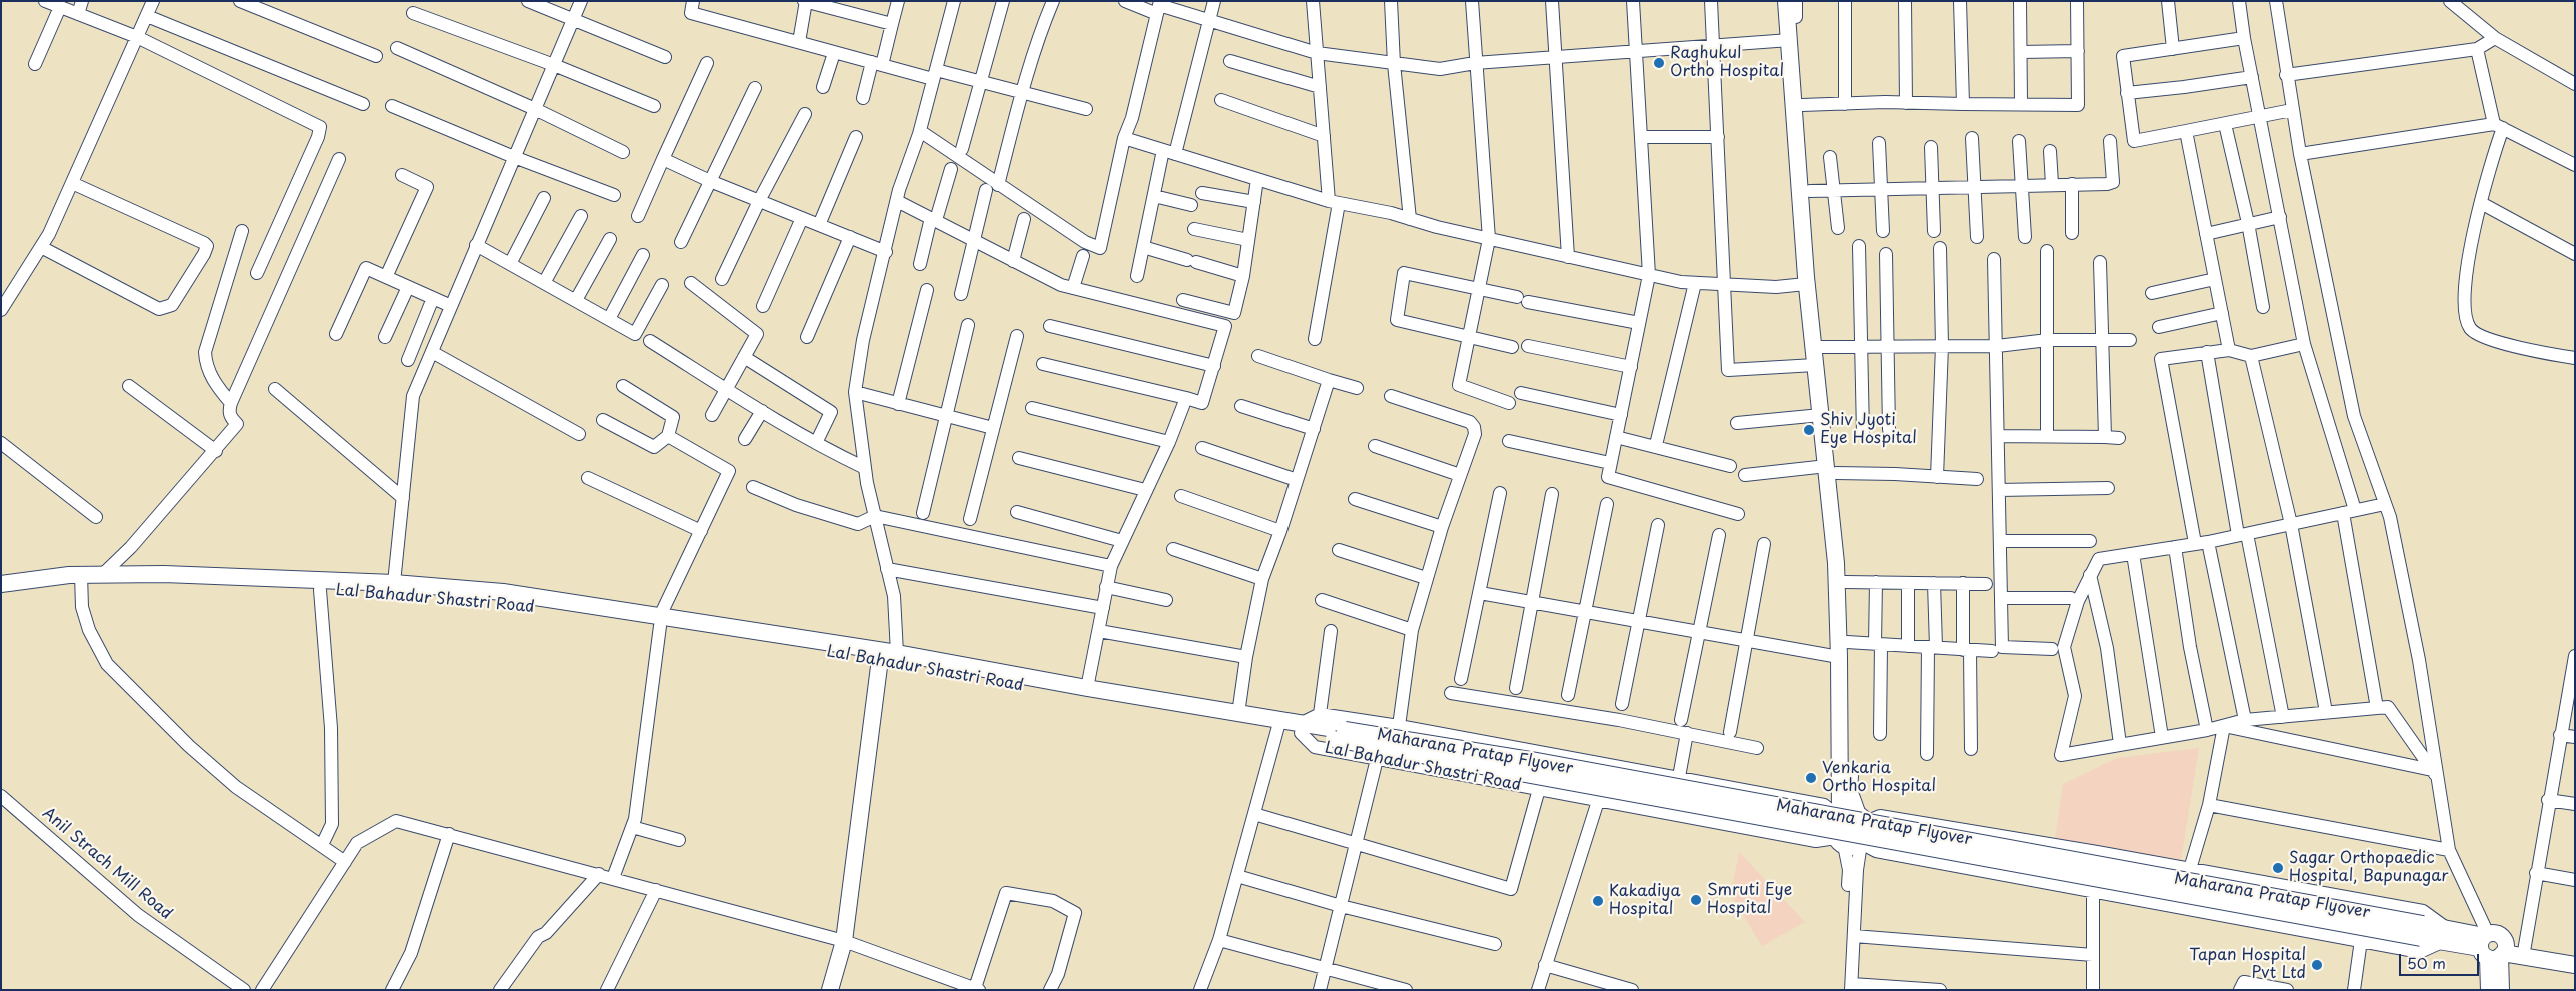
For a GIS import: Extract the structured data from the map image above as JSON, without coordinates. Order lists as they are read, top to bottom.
{
  "streets": {
    "main road": ["Lal Bahadur Shastri Road", "Maharana Pratap Flyover"],
    "street": ["Anil Strach Mill Road"]
  },
  "crossings": [
    ["Lal Bahadur Shastri Road", "Maharana Pratap Flyover"]
  ],
  "places": [
    "Raghukul Ortho Hospital",
    "Shiv Jyoti Eye Hospital",
    "Venkaria Ortho Hospital",
    "Sagar Orthopaedic Hospital, Bapunagar",
    "Smruti Eye Hospital",
    "Kakadiya Hospital",
    "Tapan Hospital Pvt Ltd"
  ],
  "scale_bar": "50 m"
}
